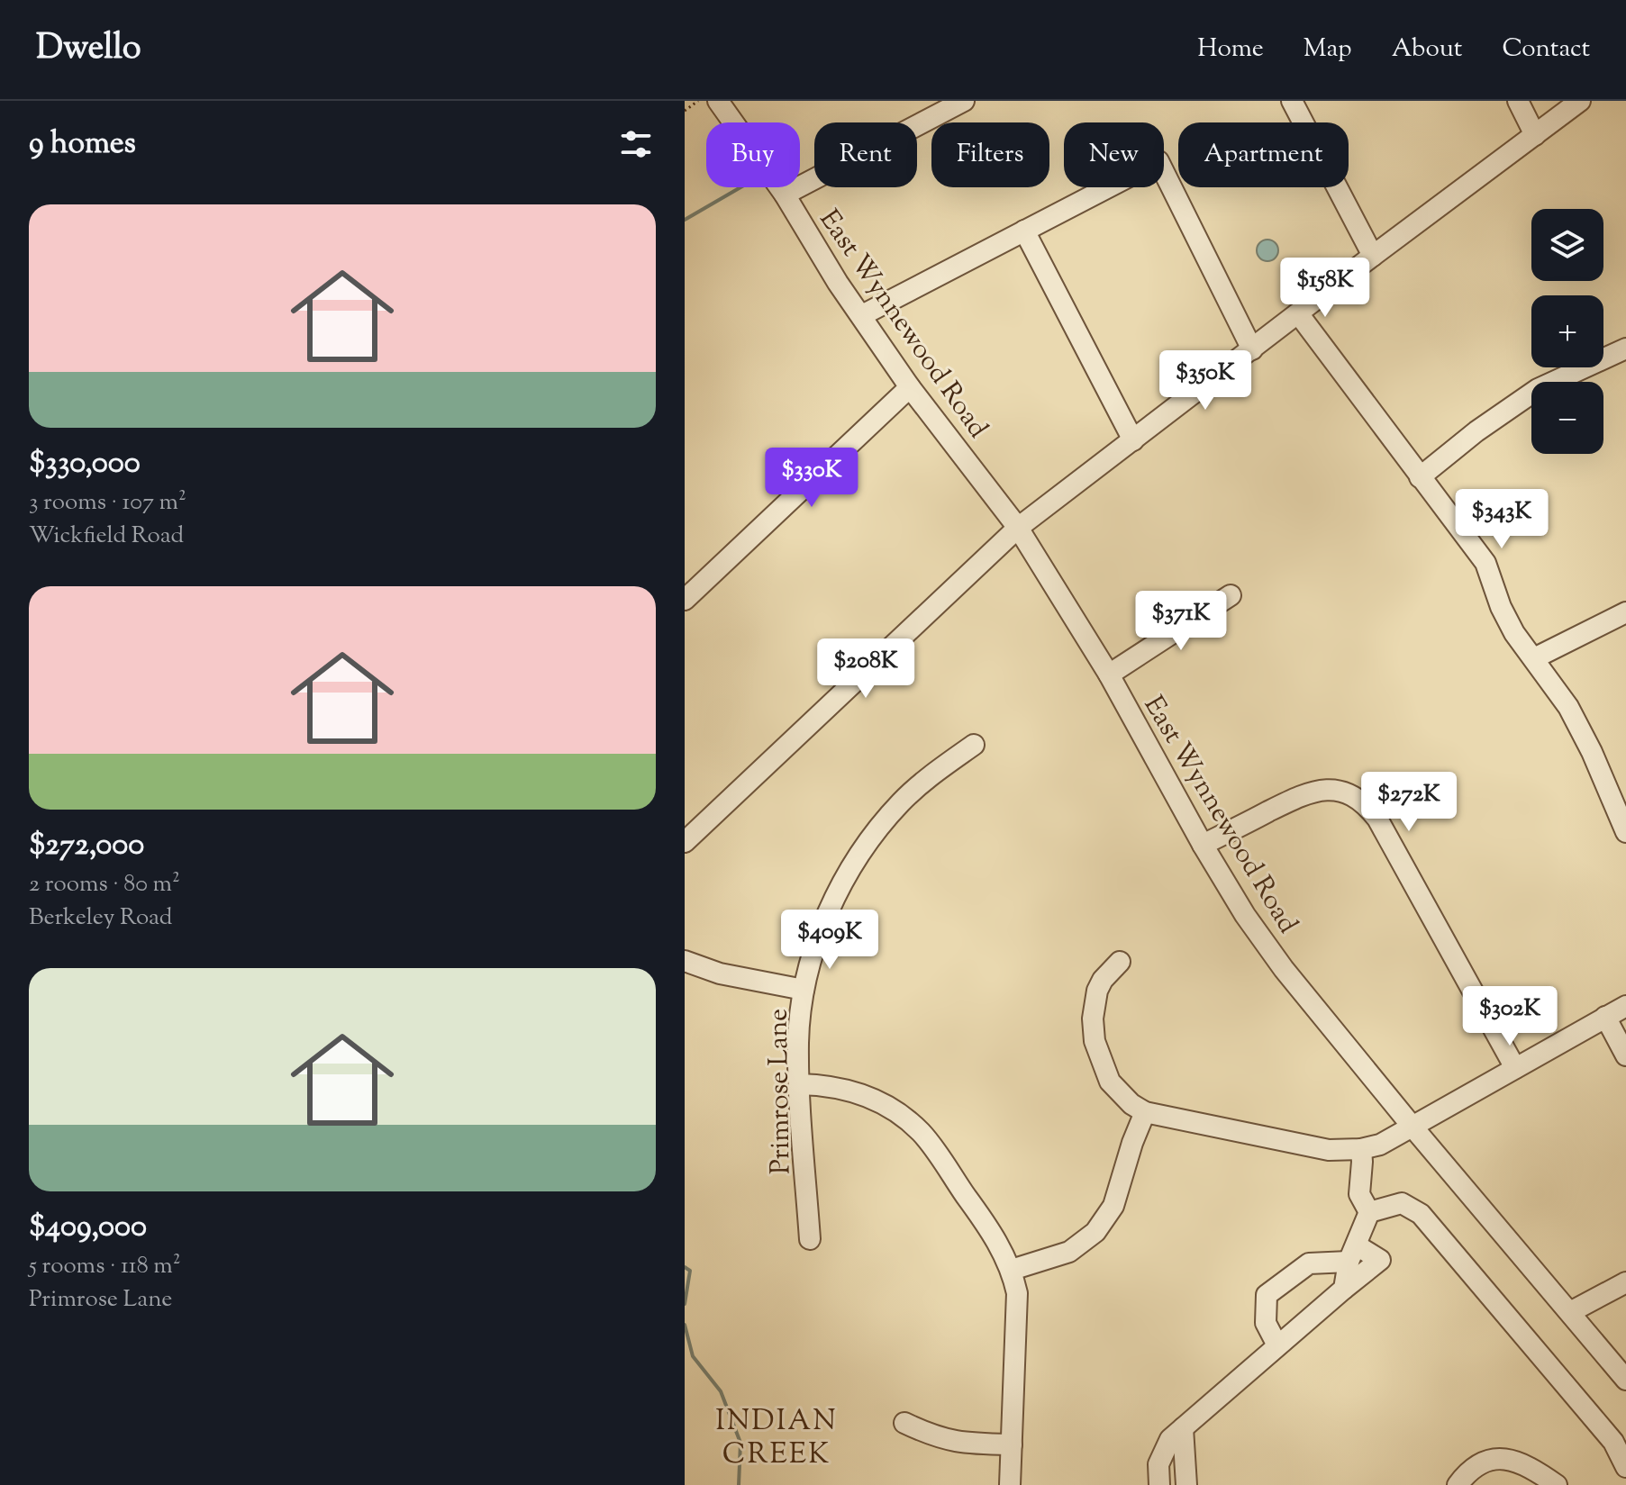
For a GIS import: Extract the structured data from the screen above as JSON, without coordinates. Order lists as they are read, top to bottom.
{
  "streets": {
    "street": ["East Wynnewood Road", "Primrose Lane"]
  },
  "districts": ["INDIAN CREEK"],
  "page": {
    "header": "Dwello",
    "nav": [
      "Home",
      "Map",
      "About",
      "Contact"
    ],
    "heading": "9 homes",
    "chip": [
      "Buy",
      "Rent",
      "Filters",
      "New",
      "Apartment"
    ],
    "list": [
      {
        "name": "$330,000",
        "note": "3 rooms · 107 m² · Wickfield Road"
      },
      {
        "name": "$272,000",
        "note": "2 rooms · 80 m² · Berkeley Road"
      },
      {
        "name": "$409,000",
        "note": "5 rooms · 118 m² · Primrose Lane"
      }
    ],
    "map_buttons": ["+", "−"],
    "price": [
      "$158K",
      "$350K",
      "$330K",
      "$343K",
      "$371K",
      "$208K",
      "$272K",
      "$409K",
      "$302K"
    ]
  }
}
